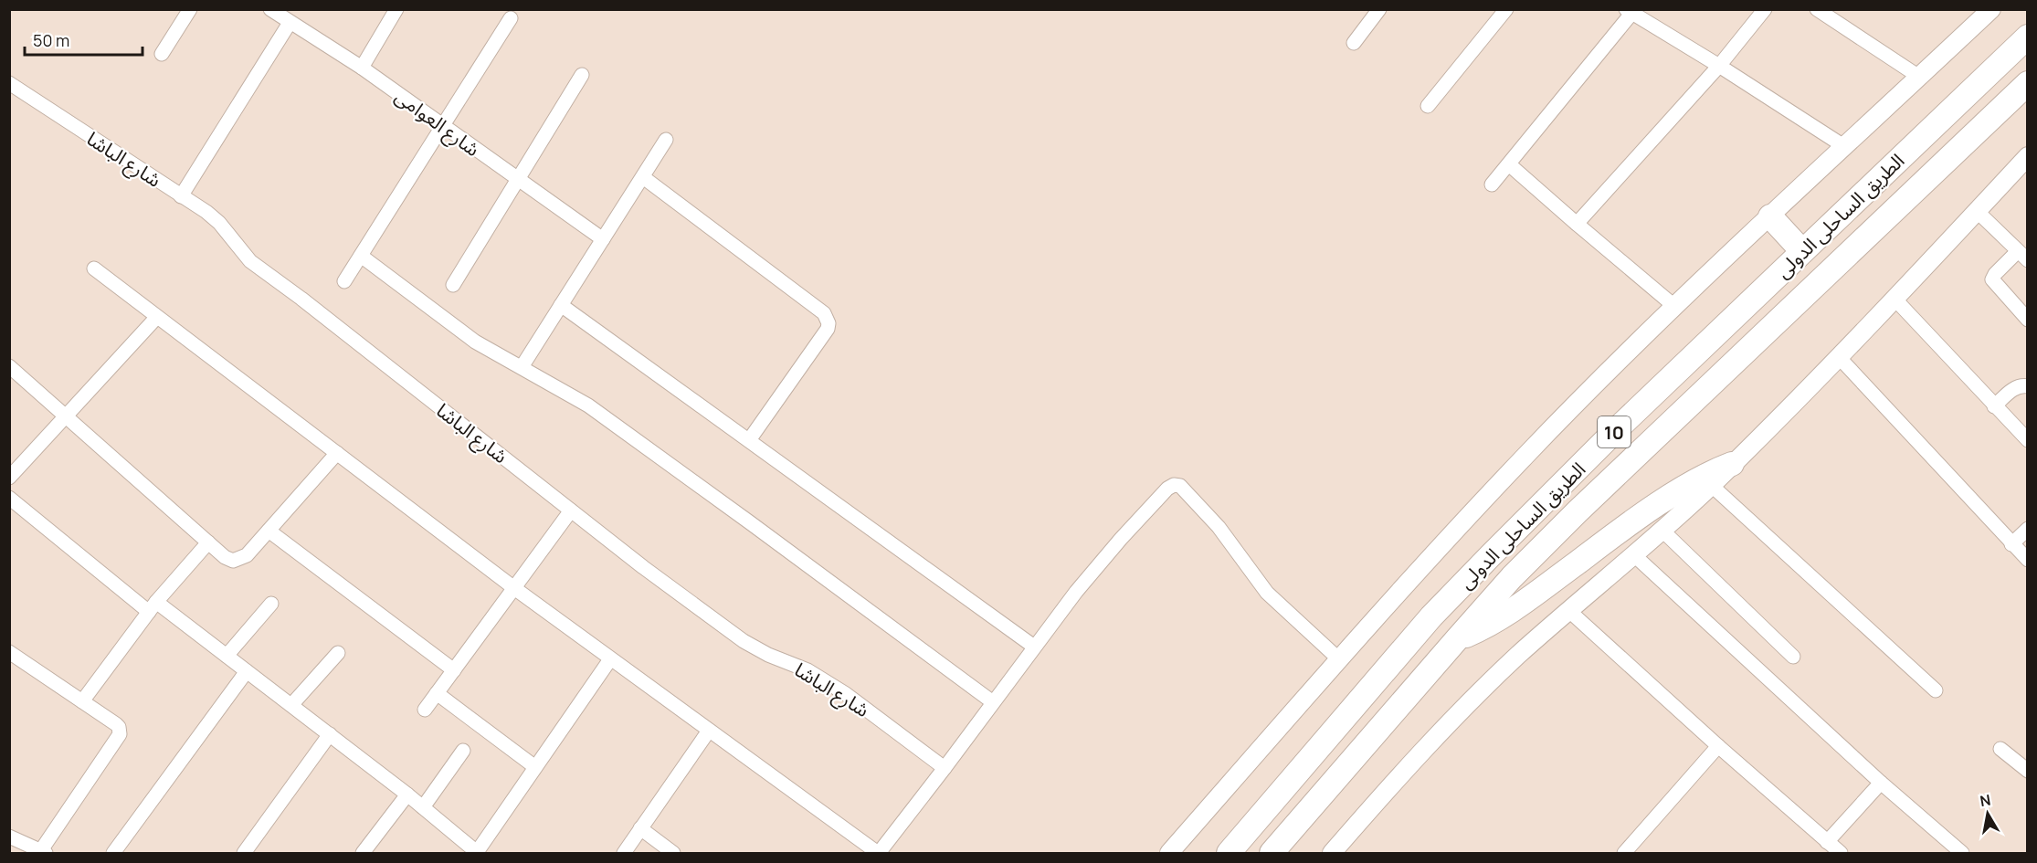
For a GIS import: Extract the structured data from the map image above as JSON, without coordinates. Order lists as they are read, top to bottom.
{
  "streets": {
    "highway": ["الطريق الساحلى الدولى", "10"],
    "street": ["شارع العوامى", "شارع الباشا"]
  },
  "scale_bar": "50 m",
  "north": "top"
}
